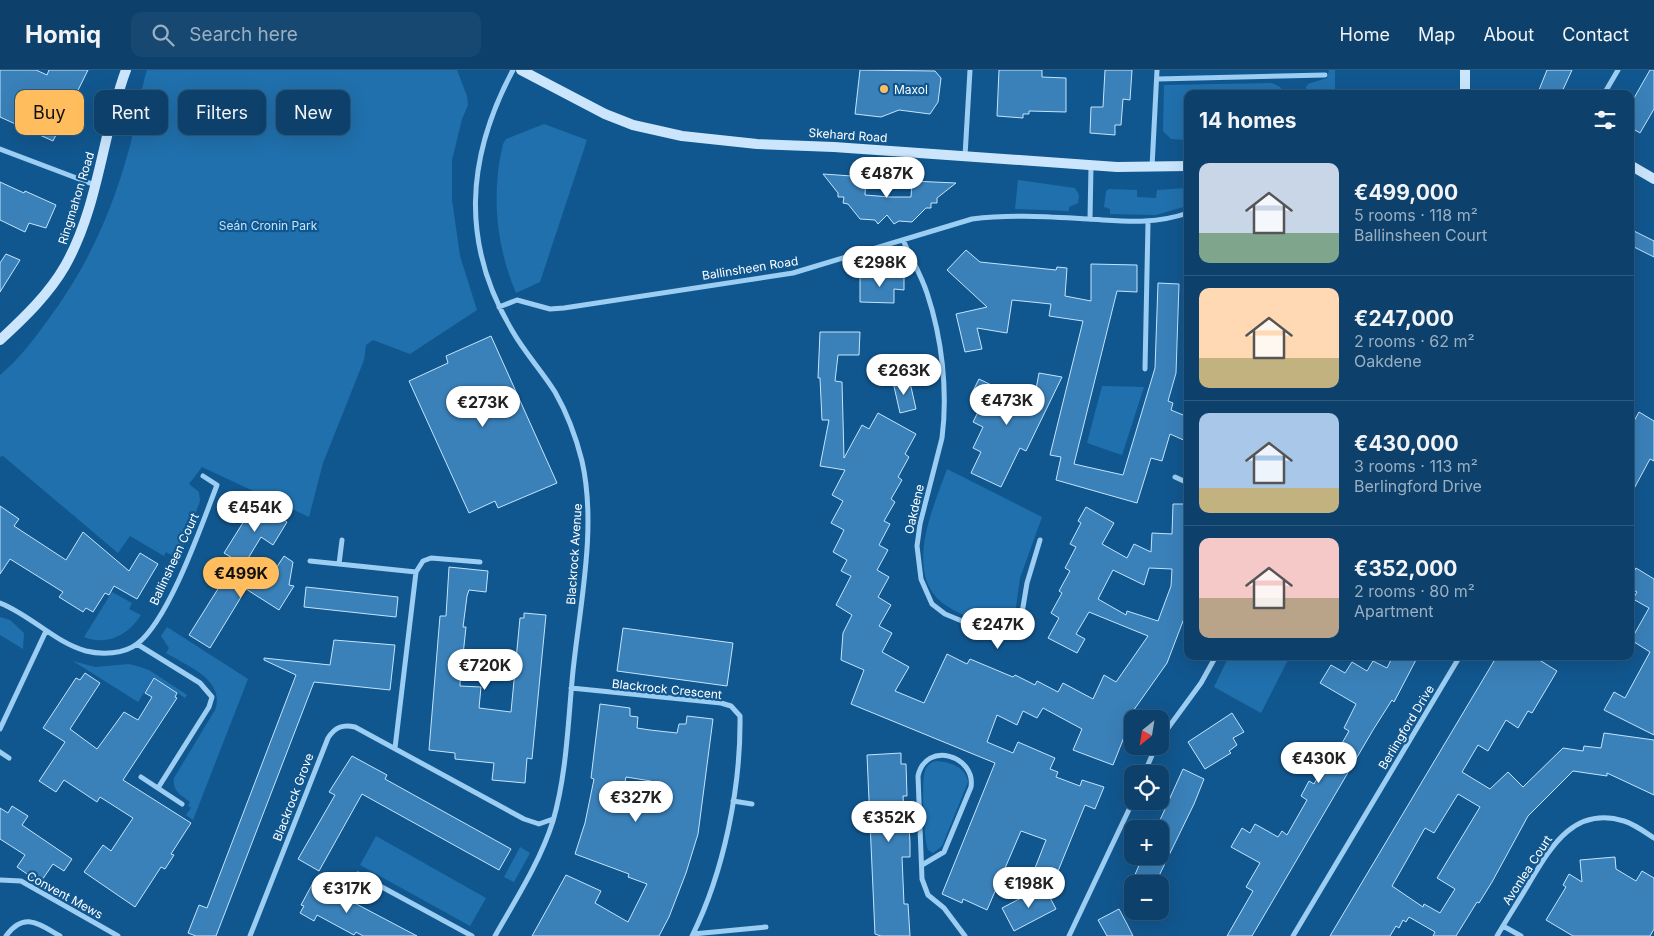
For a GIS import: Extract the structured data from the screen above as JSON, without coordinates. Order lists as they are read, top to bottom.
{
  "streets": {
    "main road": ["Skehard Road", "Ringmahon Road"],
    "street": [
      "Ballinsheen Road",
      "Oakdene",
      "Blackrock Avenue",
      "Ballinsheen Court",
      "Blackrock Crescent",
      "Berlingford Drive",
      "Blackrock Grove",
      "Avonlea Court",
      "Convent Mews"
    ]
  },
  "crossings": [
    ["Ballinsheen Road", "Oakdene"],
    ["Ballinsheen Road", "Blackrock Avenue"],
    ["Blackrock Avenue", "Blackrock Crescent"],
    ["Blackrock Avenue", "Blackrock Grove"]
  ],
  "parks": ["Seán Cronin Park"],
  "places": ["Maxol"],
  "north": "bottom left",
  "page": {
    "header": "Homiq",
    "search": "Search here",
    "nav": [
      "Home",
      "Map",
      "About",
      "Contact"
    ],
    "chip": [
      "Buy",
      "Rent",
      "Filters",
      "New"
    ],
    "heading": "14 homes",
    "list": [
      {
        "name": "€499,000",
        "note": "5 rooms · 118 m² · Ballinsheen Court"
      },
      {
        "name": "€247,000",
        "note": "2 rooms · 62 m² · Oakdene"
      },
      {
        "name": "€430,000",
        "note": "3 rooms · 113 m² · Berlingford Drive"
      },
      {
        "name": "€352,000",
        "note": "2 rooms · 80 m² · Apartment"
      }
    ],
    "price": [
      "€487K",
      "€298K",
      "€263K",
      "€473K",
      "€273K",
      "€454K",
      "€499K",
      "€247K",
      "€720K",
      "€430K",
      "€327K",
      "€352K",
      "€198K",
      "€317K"
    ],
    "map_buttons": ["+", "−"]
  }
}
